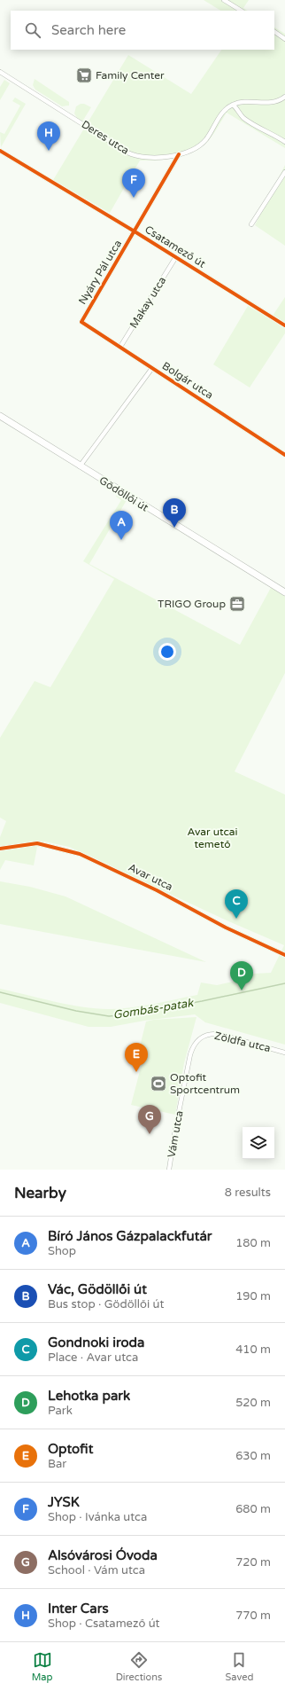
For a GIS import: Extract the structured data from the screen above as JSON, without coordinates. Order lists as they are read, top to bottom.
{
  "streets": {
    "main road": ["Gödöllői út"],
    "street": [
      "Deres utca",
      "Csatamező út",
      "Nyáry Pál utca",
      "Makay utca",
      "Bolgár utca",
      "Avar utca",
      "Zöldfa utca",
      "Vám utca"
    ]
  },
  "crossings": [
    ["Deres utca", "Nyáry Pál utca"],
    ["Csatamező út", "Nyáry Pál utca"],
    ["Csatamező út", "Makay utca"],
    ["Nyáry Pál utca", "Bolgár utca"],
    ["Makay utca", "Bolgár utca"],
    ["Zöldfa utca", "Vám utca"]
  ],
  "water": ["Gombás-patak"],
  "parks": ["Avar utcai temető"],
  "places": {
    "supermarket": ["Family Center"],
    "office": ["TRIGO Group"],
    "sports": ["Optofit Sportcentrum"]
  },
  "page": {
    "search": "Search here",
    "pins": [
      "H",
      "F",
      "B",
      "A",
      "C",
      "D",
      "E",
      "G"
    ],
    "heading": ["Nearby", "8 results"],
    "list": [
      {
        "mark": "A",
        "name": "Bíró János Gázpalackfutár",
        "note": "Shop",
        "value": "180 m"
      },
      {
        "mark": "B",
        "name": "Vác, Gödöllői út",
        "note": "Bus stop · Gödöllői út",
        "value": "190 m"
      },
      {
        "mark": "C",
        "name": "Gondnoki iroda",
        "note": "Place · Avar utca",
        "value": "410 m"
      },
      {
        "mark": "D",
        "name": "Lehotka park",
        "note": "Park",
        "value": "520 m"
      },
      {
        "mark": "E",
        "name": "Optofit",
        "note": "Bar",
        "value": "630 m"
      },
      {
        "mark": "F",
        "name": "JYSK",
        "note": "Shop · Ivánka utca",
        "value": "680 m"
      },
      {
        "mark": "G",
        "name": "Alsóvárosi Óvoda",
        "note": "School · Vám utca",
        "value": "720 m"
      },
      {
        "mark": "H",
        "name": "Inter Cars",
        "note": "Shop · Csatamező út",
        "value": "770 m"
      }
    ],
    "nav": ["Map", "Directions", "Saved"]
  }
}
